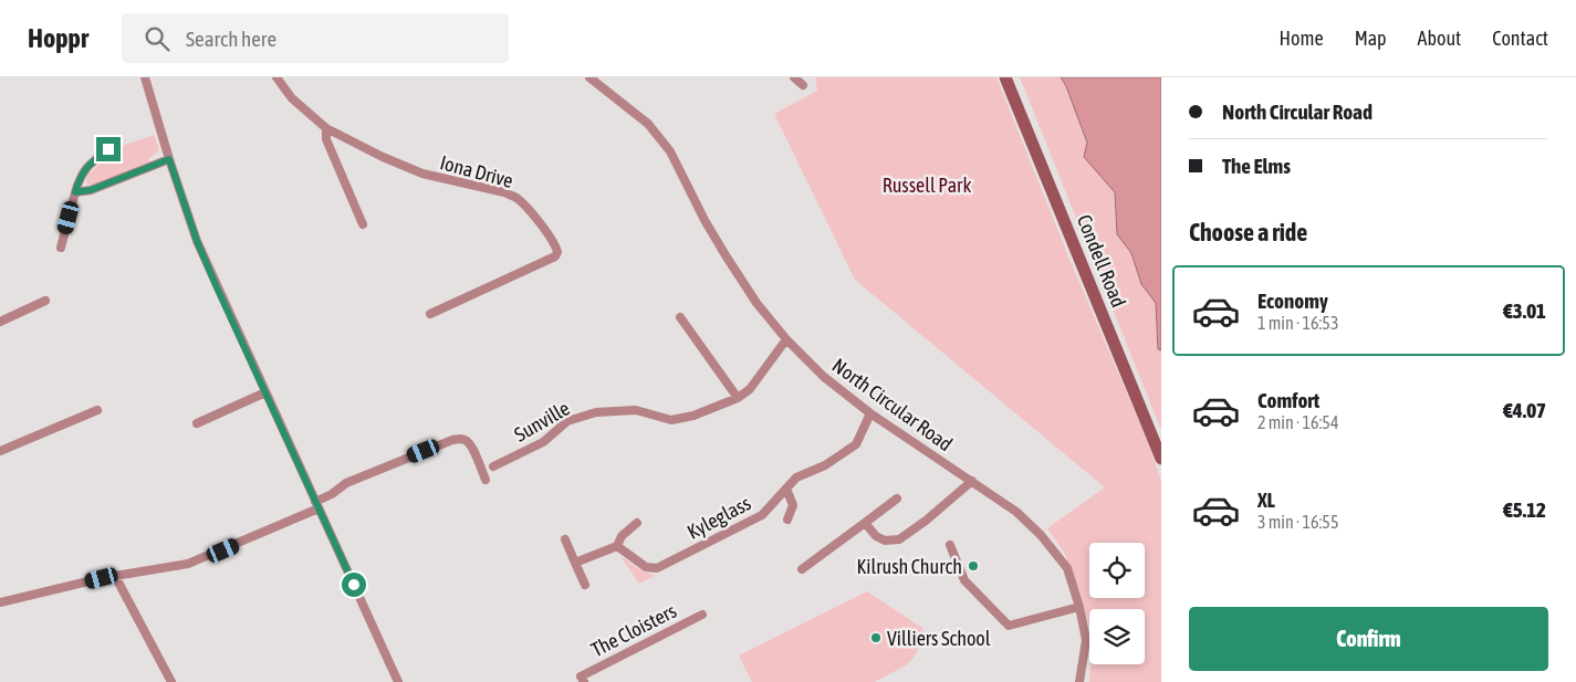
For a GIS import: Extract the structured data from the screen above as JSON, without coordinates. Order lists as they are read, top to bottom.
{
  "streets": {
    "main road": ["Condell Road"],
    "street": [
      "Iona Drive",
      "North Circular Road",
      "Sunville",
      "Kyleglass",
      "The Cloisters"
    ]
  },
  "crossings": [
    ["North Circular Road", "Sunville"],
    ["North Circular Road", "Kyleglass"]
  ],
  "parks": ["Russell Park"],
  "places": ["Kilrush Church", "Villiers School"],
  "page": {
    "header": "Hoppr",
    "search": "Search here",
    "nav": [
      "Home",
      "Map",
      "About",
      "Contact"
    ],
    "banner": ["North Circular Road", "The Elms"],
    "heading": "Choose a ride",
    "list": [
      {
        "name": "Economy",
        "note": "1 min · 16:53",
        "value": "€3.01"
      },
      {
        "name": "Comfort",
        "note": "2 min · 16:54",
        "value": "€4.07"
      },
      {
        "name": "XL",
        "note": "3 min · 16:55",
        "value": "€5.12"
      }
    ],
    "buttons": "Confirm"
  }
}
